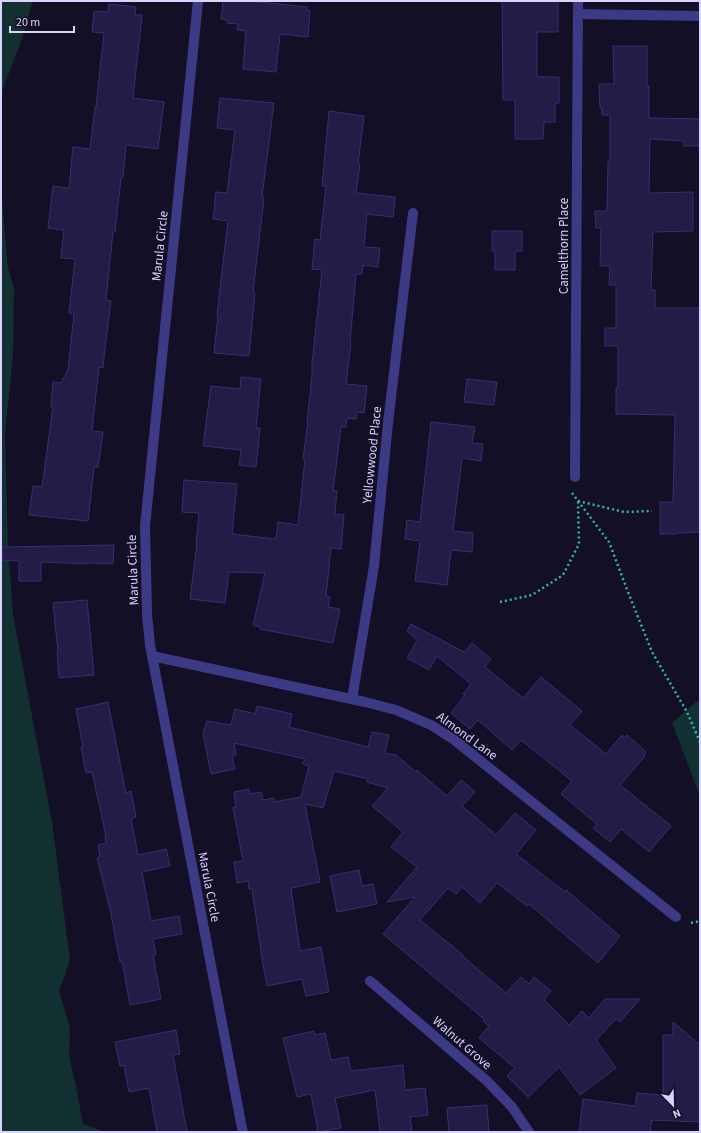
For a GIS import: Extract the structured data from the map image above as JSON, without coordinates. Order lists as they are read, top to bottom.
{
  "streets": {
    "street": [
      "Marula Circle",
      "Camelthorn Place",
      "Yellowwood Place",
      "Almond Lane",
      "Walnut Grove"
    ]
  },
  "crossings": [
    ["Marula Circle", "Almond Lane"],
    ["Yellowwood Place", "Almond Lane"]
  ],
  "scale_bar": "20 m",
  "north": "bottom right"
}
